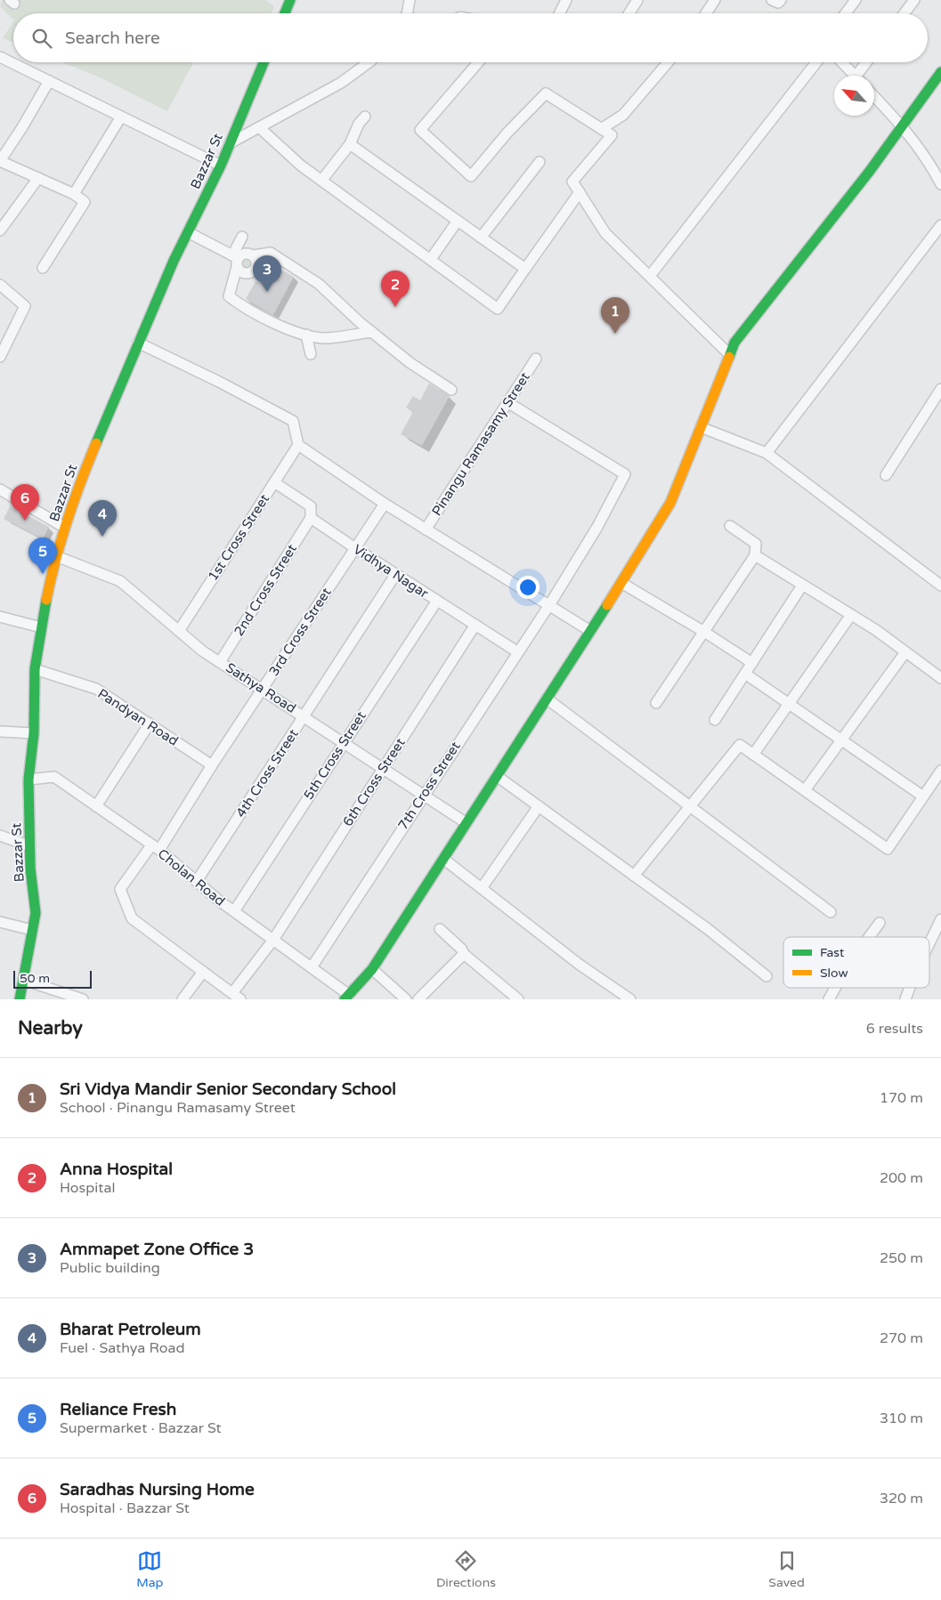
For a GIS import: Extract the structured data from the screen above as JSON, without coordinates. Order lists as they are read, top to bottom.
{
  "streets": {
    "street": [
      "Bazzar St",
      "Pinangu Ramasamy Street",
      "1st Cross Street",
      "Vidhya Nagar",
      "2nd Cross Street",
      "3rd Cross Street",
      "Sathya Road",
      "Pandyan Road",
      "5th Cross Street",
      "4th Cross Street",
      "6th Cross Street",
      "7th Cross Street",
      "Cholan Road"
    ]
  },
  "crossings": [
    ["Bazzar St", "Sathya Road"],
    ["Bazzar St", "Pandyan Road"],
    ["Bazzar St", "Cholan Road"],
    ["Pinangu Ramasamy Street", "7th Cross Street"],
    ["1st Cross Street", "Vidhya Nagar"],
    ["1st Cross Street", "Sathya Road"],
    ["Vidhya Nagar", "2nd Cross Street"],
    ["Vidhya Nagar", "3rd Cross Street"],
    ["Vidhya Nagar", "5th Cross Street"],
    ["Vidhya Nagar", "4th Cross Street"],
    ["Vidhya Nagar", "6th Cross Street"],
    ["Vidhya Nagar", "7th Cross Street"],
    ["2nd Cross Street", "Sathya Road"],
    ["3rd Cross Street", "Sathya Road"],
    ["3rd Cross Street", "Pandyan Road"],
    ["3rd Cross Street", "Cholan Road"],
    ["Sathya Road", "5th Cross Street"],
    ["Sathya Road", "4th Cross Street"],
    ["Sathya Road", "6th Cross Street"],
    ["Sathya Road", "7th Cross Street"],
    ["5th Cross Street", "Cholan Road"],
    ["4th Cross Street", "Cholan Road"],
    ["6th Cross Street", "Cholan Road"],
    ["7th Cross Street", "Cholan Road"]
  ],
  "legend": ["Fast", "Slow"],
  "scale_bar": "50 m",
  "north": "top left",
  "page": {
    "search": "Search here",
    "pins": [
      "3",
      "2",
      "1",
      "6",
      "4",
      "5"
    ],
    "scale": "50 m",
    "heading": ["Nearby", "6 results"],
    "list": [
      {
        "mark": "1",
        "name": "Sri Vidya Mandir Senior Secondary School",
        "note": "School · Pinangu Ramasamy Street",
        "value": "170 m"
      },
      {
        "mark": "2",
        "name": "Anna Hospital",
        "note": "Hospital",
        "value": "200 m"
      },
      {
        "mark": "3",
        "name": "Ammapet Zone Office 3",
        "note": "Public building",
        "value": "250 m"
      },
      {
        "mark": "4",
        "name": "Bharat Petroleum",
        "note": "Fuel · Sathya Road",
        "value": "270 m"
      },
      {
        "mark": "5",
        "name": "Reliance Fresh",
        "note": "Supermarket · Bazzar St",
        "value": "310 m"
      },
      {
        "mark": "6",
        "name": "Saradhas Nursing Home",
        "note": "Hospital · Bazzar St",
        "value": "320 m"
      }
    ],
    "nav": ["Map", "Directions", "Saved"]
  }
}
